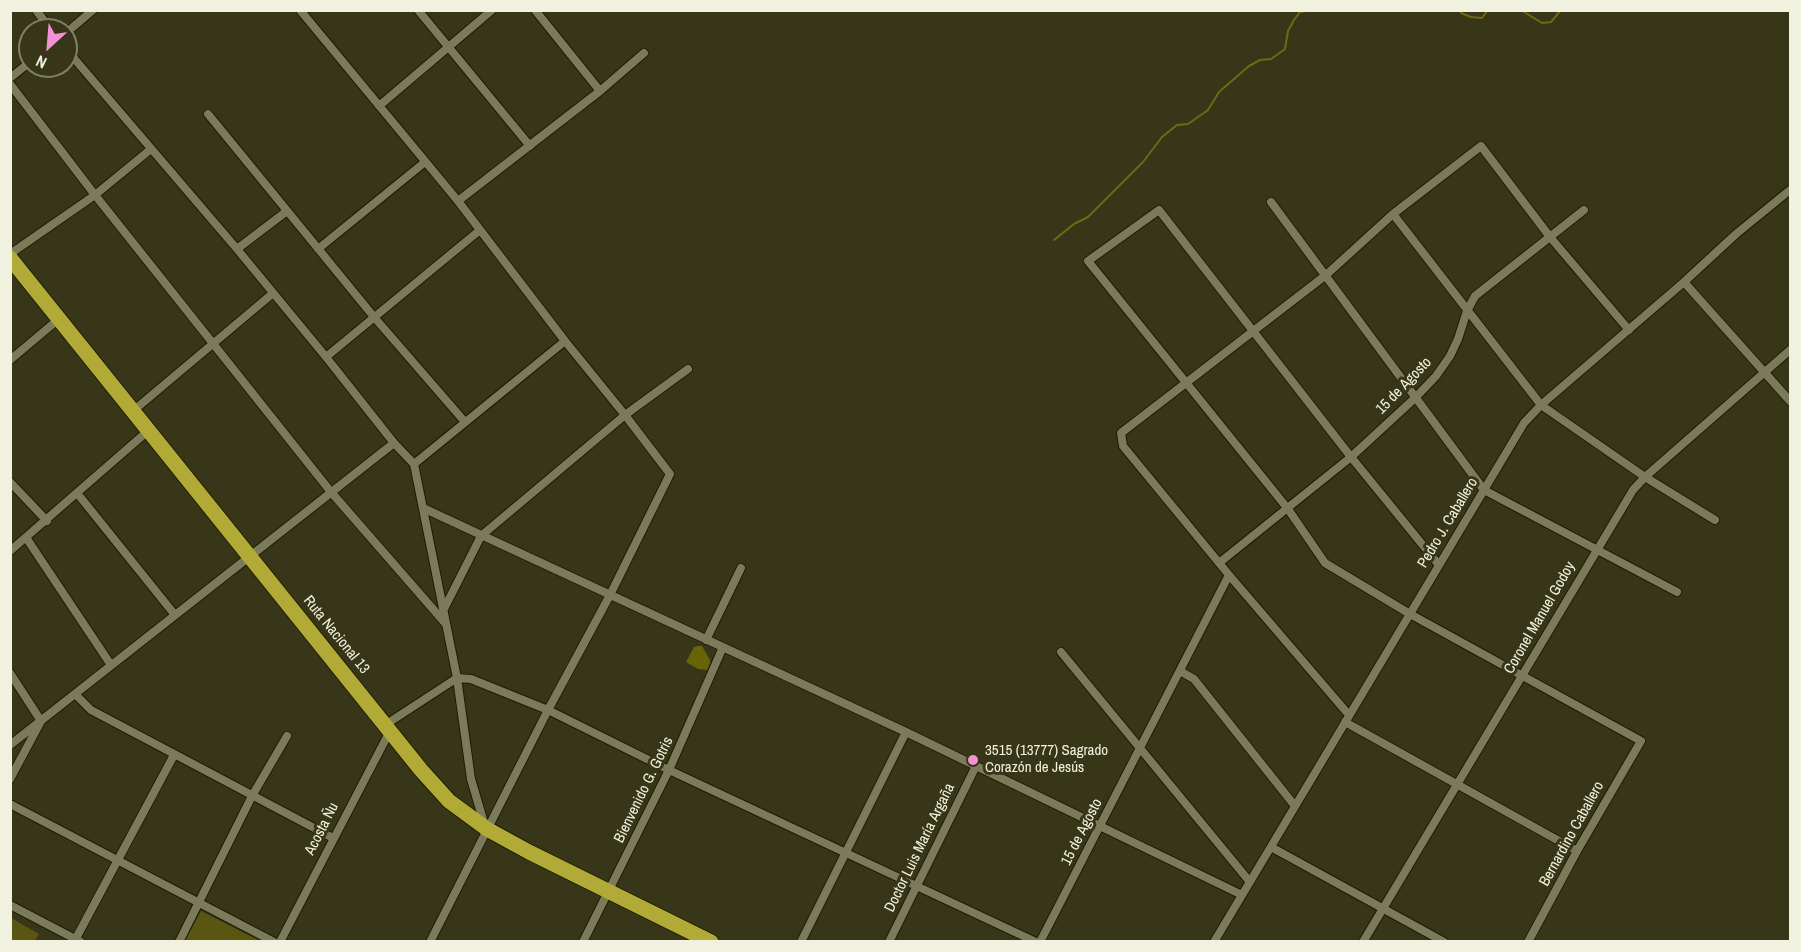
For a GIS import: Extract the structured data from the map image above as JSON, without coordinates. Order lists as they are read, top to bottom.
{
  "streets": {
    "highway": ["Ruta Nacional 13"],
    "street": [
      "15 de Agosto",
      "Pedro J. Caballero",
      "Coronel Manuel Godoy",
      "Bienvenido G. Gotris",
      "Acosta Ñu",
      "Bernardino Caballero",
      "Doctor Luis María Argaña"
    ]
  },
  "crossings": [
    ["Coronel Manuel Godoy", "Bernardino Caballero"],
    ["Ruta Nacional 13", "Bienvenido G. Gotris"],
    ["Ruta Nacional 13", "Acosta Ñu"]
  ],
  "places": ["3515 (13777) Sagrado Corazón de Jesús"],
  "north": "bottom left"
}
